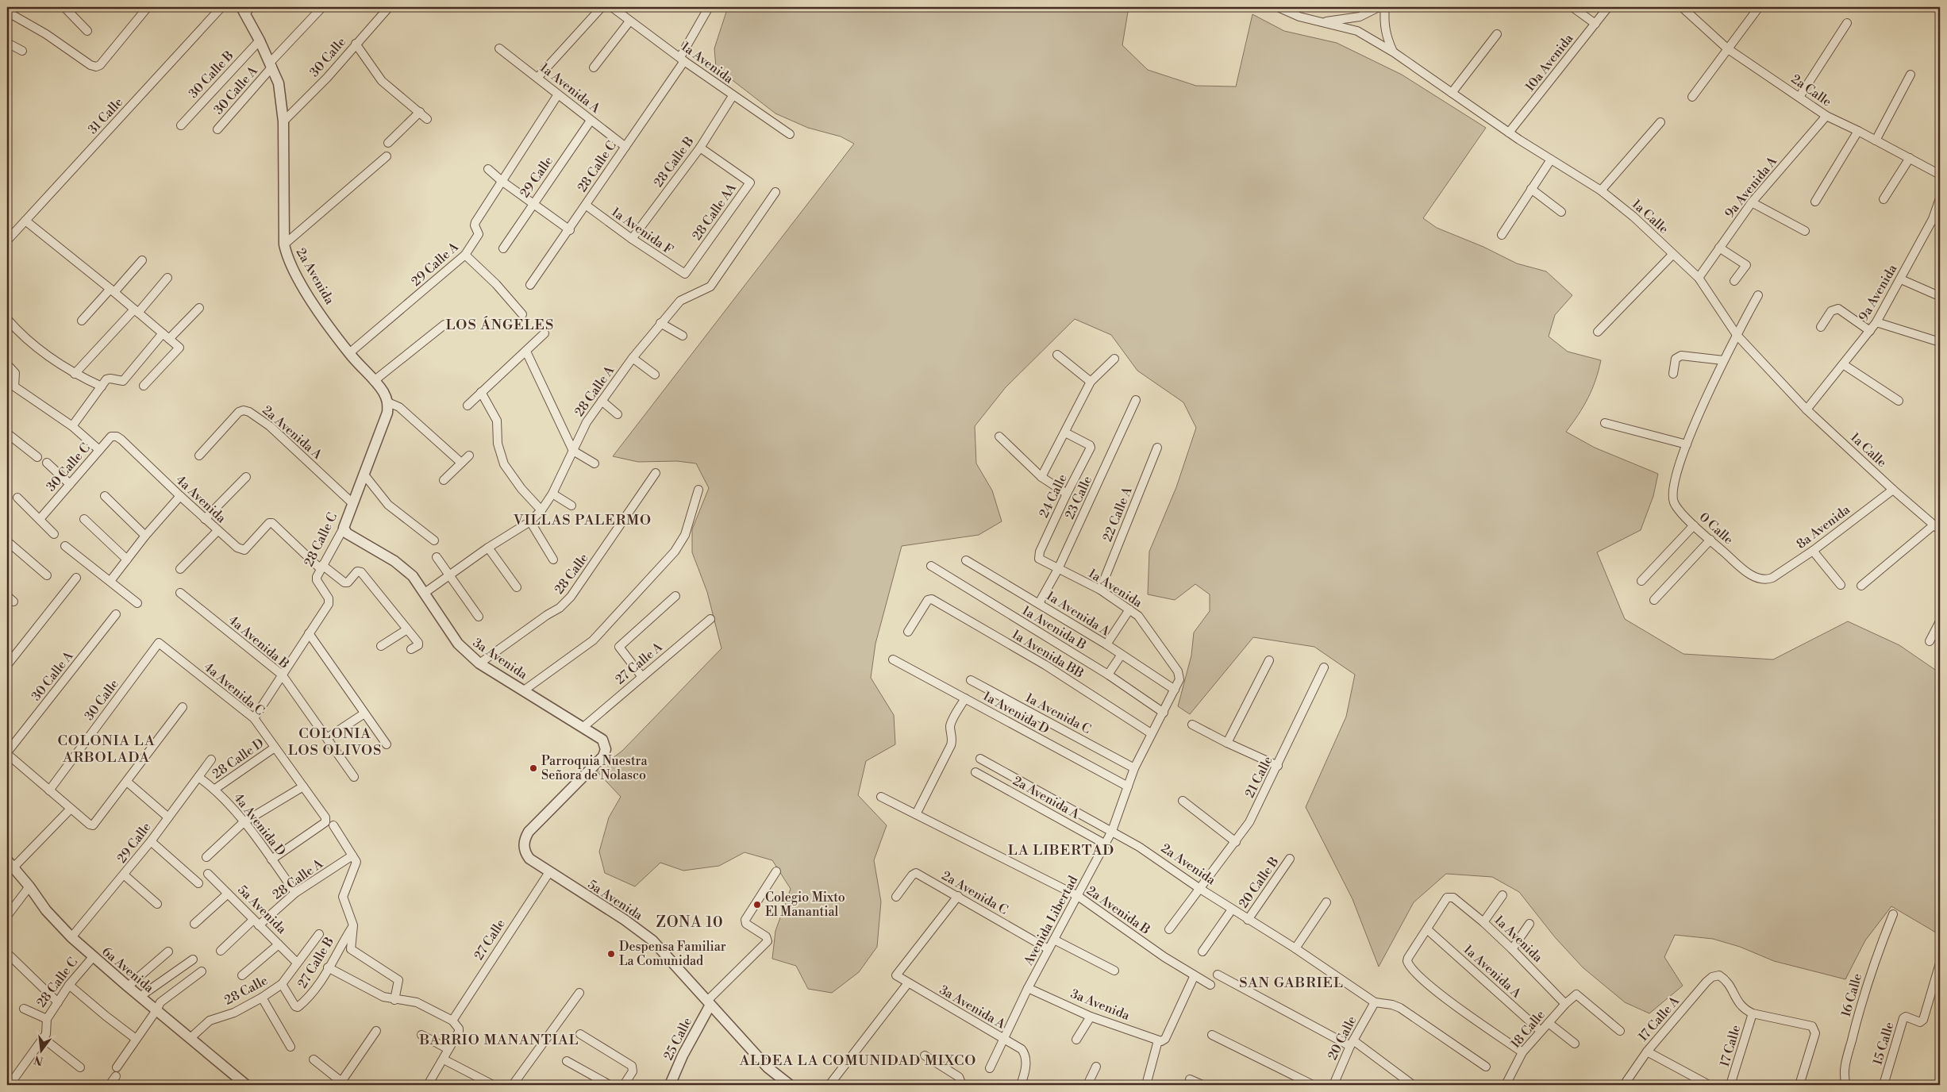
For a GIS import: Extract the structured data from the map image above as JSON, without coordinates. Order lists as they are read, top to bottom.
{
  "streets": {
    "street": [
      "30 Calle",
      "1a Avenida",
      "10a Avenida",
      "30 Calle B",
      "1a Avenida A",
      "30 Calle A",
      "2a Calle",
      "31 Calle",
      "28 Calle B",
      "28 Calle C",
      "29 Calle",
      "9a Avenida A",
      "28 Calle AA",
      "1a Calle",
      "1a Avenida F",
      "29 Calle A",
      "2a Avenida",
      "9a Avenida",
      "28 Calle A",
      "2a Avenida A",
      "30 Calle C",
      "24 Calle",
      "23 Calle",
      "4a Avenida",
      "22 Calle A",
      "8a Avenida",
      "0 Calle",
      "28 Calle",
      "1a Avenida B",
      "4a Avenida B",
      "1a Avenida BB",
      "3a Avenida",
      "27 Calle A",
      "4a Avenida C",
      "1a Avenida D",
      "1a Avenida C",
      "28 Calle D",
      "21 Calle",
      "4a Avenida D",
      "20 Calle B",
      "2a Avenida C",
      "5a Avenida",
      "2a Avenida B",
      "Avenida Libertad",
      "27 Calle",
      "27 Calle B",
      "6a Avenida",
      "16 Calle",
      "3a Avenida A",
      "17 Calle A",
      "18 Calle",
      "20 Calle",
      "25 Calle",
      "15 Calle",
      "17 Calle"
    ]
  },
  "crossings": [
    ["30 Calle", "2a Avenida"],
    ["30 Calle", "4a Avenida C"],
    ["1a Avenida", "1a Avenida A"],
    ["1a Avenida", "28 Calle B"],
    ["1a Avenida", "28 Calle C"],
    ["1a Avenida", "24 Calle"],
    ["1a Avenida", "23 Calle"],
    ["1a Avenida", "22 Calle A"],
    ["1a Avenida", "Avenida Libertad"],
    ["1a Avenida", "18 Calle"],
    ["10a Avenida", "1a Calle"],
    ["30 Calle B", "2a Avenida"],
    ["1a Avenida A", "28 Calle C"],
    ["1a Avenida A", "29 Calle"],
    ["1a Avenida A", "29 Calle A"],
    ["1a Avenida A", "23 Calle"],
    ["1a Avenida A", "Avenida Libertad"],
    ["1a Avenida A", "18 Calle"],
    ["30 Calle A", "2a Avenida"],
    ["2a Calle", "9a Avenida A"],
    ["28 Calle B", "28 Calle AA"],
    ["28 Calle B", "1a Avenida F"],
    ["28 Calle C", "1a Avenida F"],
    ["28 Calle C", "2a Avenida"],
    ["28 Calle C", "2a Avenida A"],
    ["28 Calle C", "4a Avenida"],
    ["28 Calle C", "4a Avenida B"],
    ["28 Calle C", "3a Avenida"],
    ["28 Calle C", "4a Avenida C"],
    ["28 Calle C", "6a Avenida"],
    ["29 Calle", "4a Avenida D"],
    ["29 Calle", "6a Avenida"],
    ["9a Avenida A", "1a Calle"],
    ["28 Calle AA", "1a Avenida F"],
    ["1a Calle", "9a Avenida"],
    ["1a Calle", "8a Avenida"],
    ["29 Calle A", "2a Avenida"],
    ["2a Avenida", "21 Calle"],
    ["2a Avenida", "20 Calle B"],
    ["2a Avenida", "Avenida Libertad"],
    ["2a Avenida", "20 Calle"],
    ["28 Calle A", "3a Avenida"],
    ["28 Calle A", "4a Avenida D"],
    ["28 Calle A", "5a Avenida"],
    ["2a Avenida A", "Avenida Libertad"],
    ["30 Calle C", "4a Avenida"],
    ["8a Avenida", "0 Calle"],
    ["28 Calle", "3a Avenida"],
    ["28 Calle", "5a Avenida"],
    ["28 Calle", "27 Calle B"],
    ["28 Calle", "6a Avenida"],
    ["1a Avenida B", "Avenida Libertad"],
    ["1a Avenida BB", "Avenida Libertad"],
    ["3a Avenida", "27 Calle A"],
    ["3a Avenida", "5a Avenida"],
    ["3a Avenida", "Avenida Libertad"],
    ["4a Avenida C", "28 Calle D"],
    ["4a Avenida C", "4a Avenida D"],
    ["1a Avenida D", "Avenida Libertad"],
    ["1a Avenida C", "Avenida Libertad"],
    ["28 Calle D", "4a Avenida D"],
    ["2a Avenida C", "Avenida Libertad"],
    ["5a Avenida", "27 Calle"],
    ["5a Avenida", "25 Calle"],
    ["2a Avenida B", "Avenida Libertad"],
    ["Avenida Libertad", "3a Avenida A"],
    ["17 Calle A", "17 Calle"]
  ],
  "districts": [
    "LOS ÁNGELES",
    "VILLAS PALERMO",
    "COLONIA LOS OLIVOS",
    "COLONIA LA ARBOLADA",
    "LA LIBERTAD",
    "ZONA 10",
    "SAN GABRIEL",
    "BARRIO MANANTIAL",
    "ALDEA LA COMUNIDAD MIXCO"
  ],
  "places": ["Parroquia Nuestra Señora de Nolasco", "Colegio Mixto El Manantial", "Despensa Familiar La Comunidad"],
  "north": "bottom"
}
